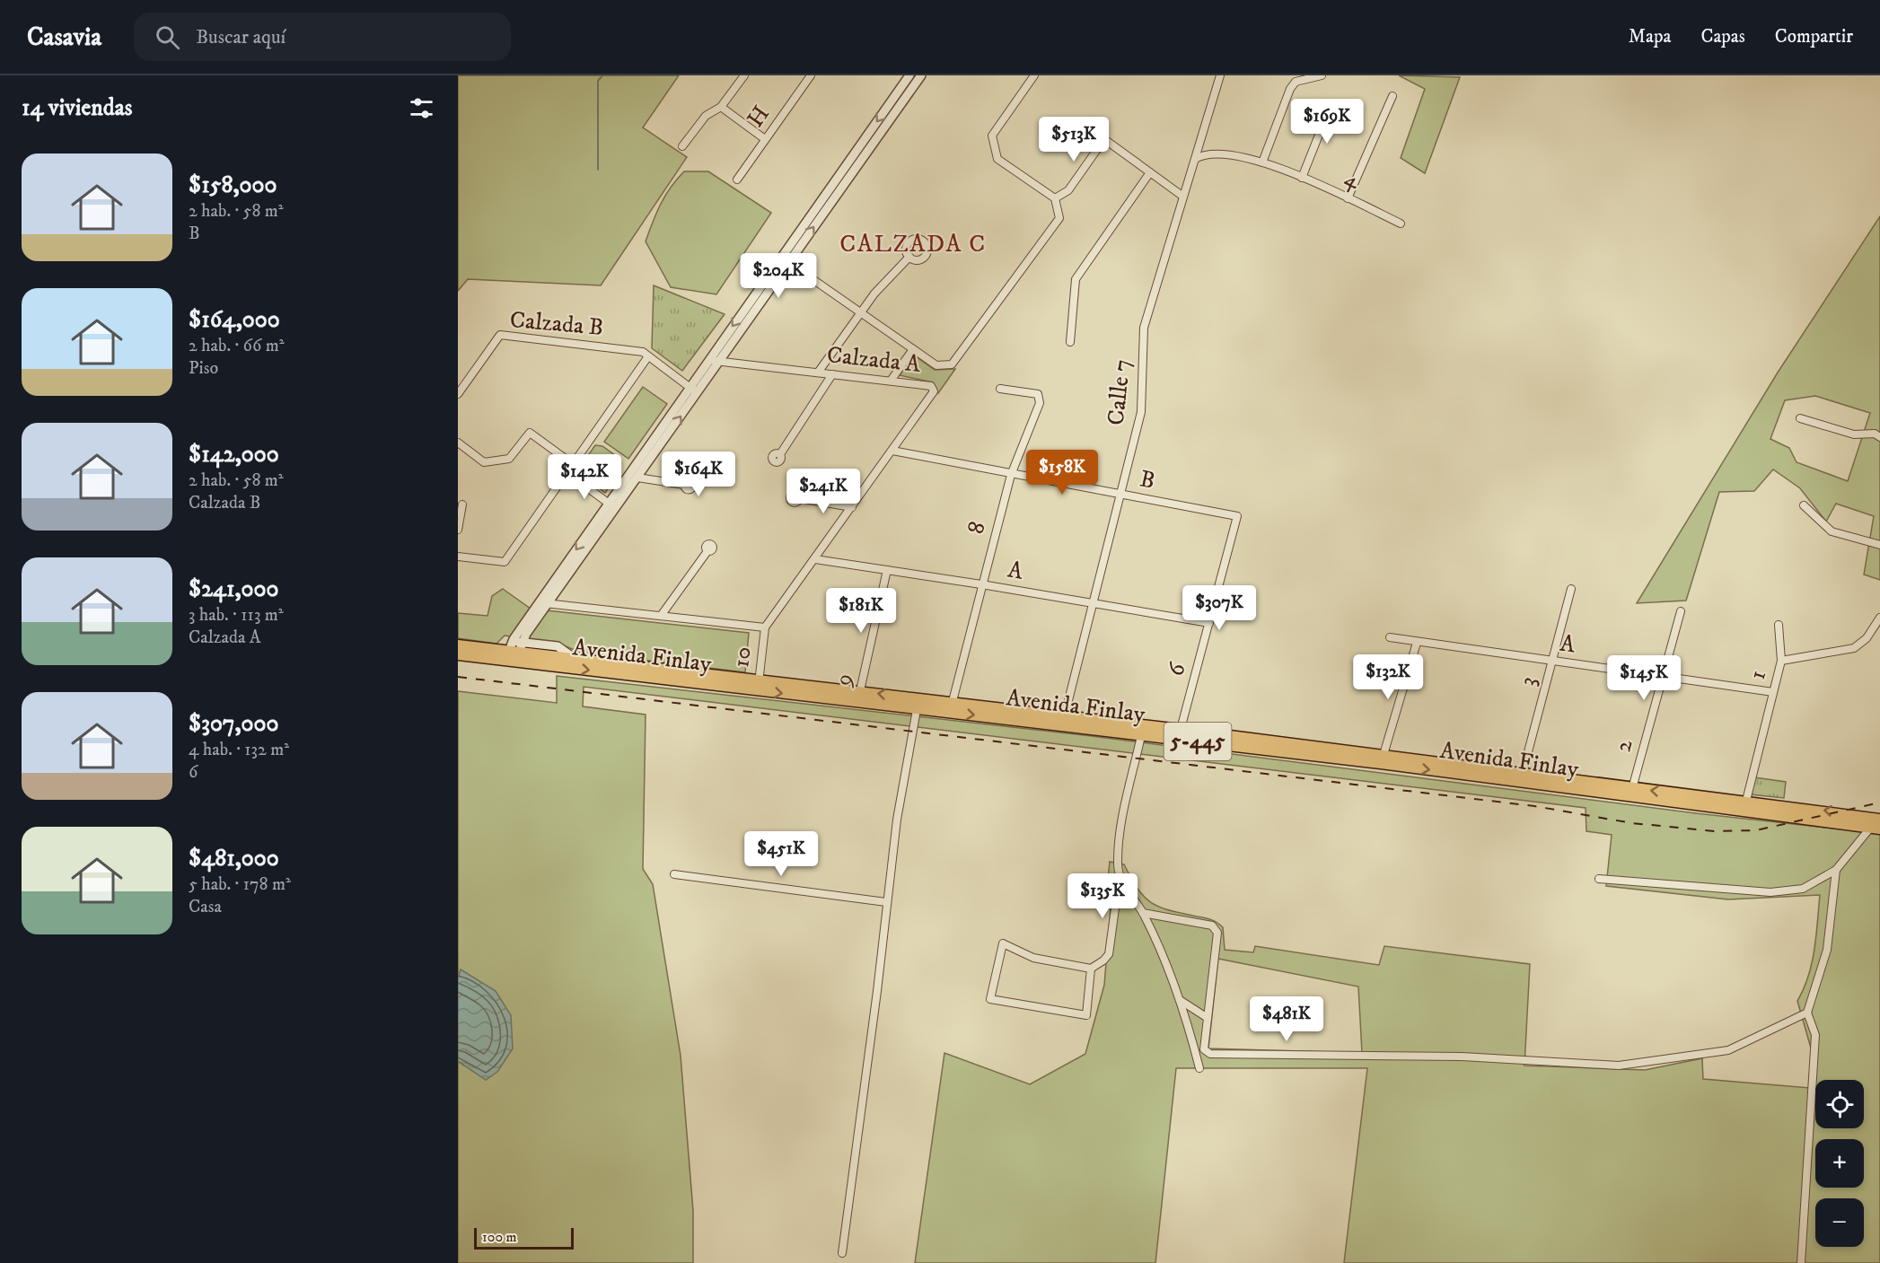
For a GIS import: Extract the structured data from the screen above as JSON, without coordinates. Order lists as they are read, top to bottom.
{
  "streets": {
    "highway": ["Avenida Finlay", "5-445"],
    "street": [
      "H",
      "4",
      "Calzada B",
      "Calzada A",
      "Calle 7",
      "B",
      "8",
      "A",
      "10",
      "6",
      "1",
      "9",
      "3",
      "2"
    ]
  },
  "crossings": [
    ["4", "Calle 7"],
    ["Calzada A", "B"],
    ["Calzada A", "A"],
    ["Calzada A", "10"],
    ["Calle 7", "B"],
    ["Calle 7", "A"],
    ["Calle 7", "Avenida Finlay"],
    ["B", "8"],
    ["B", "6"],
    ["8", "A"],
    ["8", "Avenida Finlay"],
    ["A", "6"],
    ["A", "1"],
    ["A", "9"],
    ["A", "3"],
    ["A", "2"],
    ["Avenida Finlay", "10"],
    ["Avenida Finlay", "6"],
    ["Avenida Finlay", "1"],
    ["Avenida Finlay", "9"],
    ["Avenida Finlay", "3"],
    ["Avenida Finlay", "2"]
  ],
  "districts": ["CALZADA C"],
  "scale_bar": "100 m",
  "page": {
    "header": "Casavia",
    "search": "Buscar aquí",
    "nav": ["Mapa", "Capas", "Compartir"],
    "heading": "14 viviendas",
    "price": [
      "$169K",
      "$513K",
      "$204K",
      "$158K",
      "$164K",
      "$142K",
      "$241K",
      "$307K",
      "$181K",
      "$132K",
      "$145K",
      "$451K",
      "$135K",
      "$481K"
    ],
    "list": [
      {
        "name": "$158,000",
        "note": "2 hab. · 58 m² · B"
      },
      {
        "name": "$164,000",
        "note": "2 hab. · 66 m² · Piso"
      },
      {
        "name": "$142,000",
        "note": "2 hab. · 58 m² · Calzada B"
      },
      {
        "name": "$241,000",
        "note": "3 hab. · 113 m² · Calzada A"
      },
      {
        "name": "$307,000",
        "note": "4 hab. · 132 m² · 6"
      },
      {
        "name": "$481,000",
        "note": "5 hab. · 178 m² · Casa"
      }
    ],
    "map_buttons": ["+", "−"],
    "scale": "100 m"
  }
}
